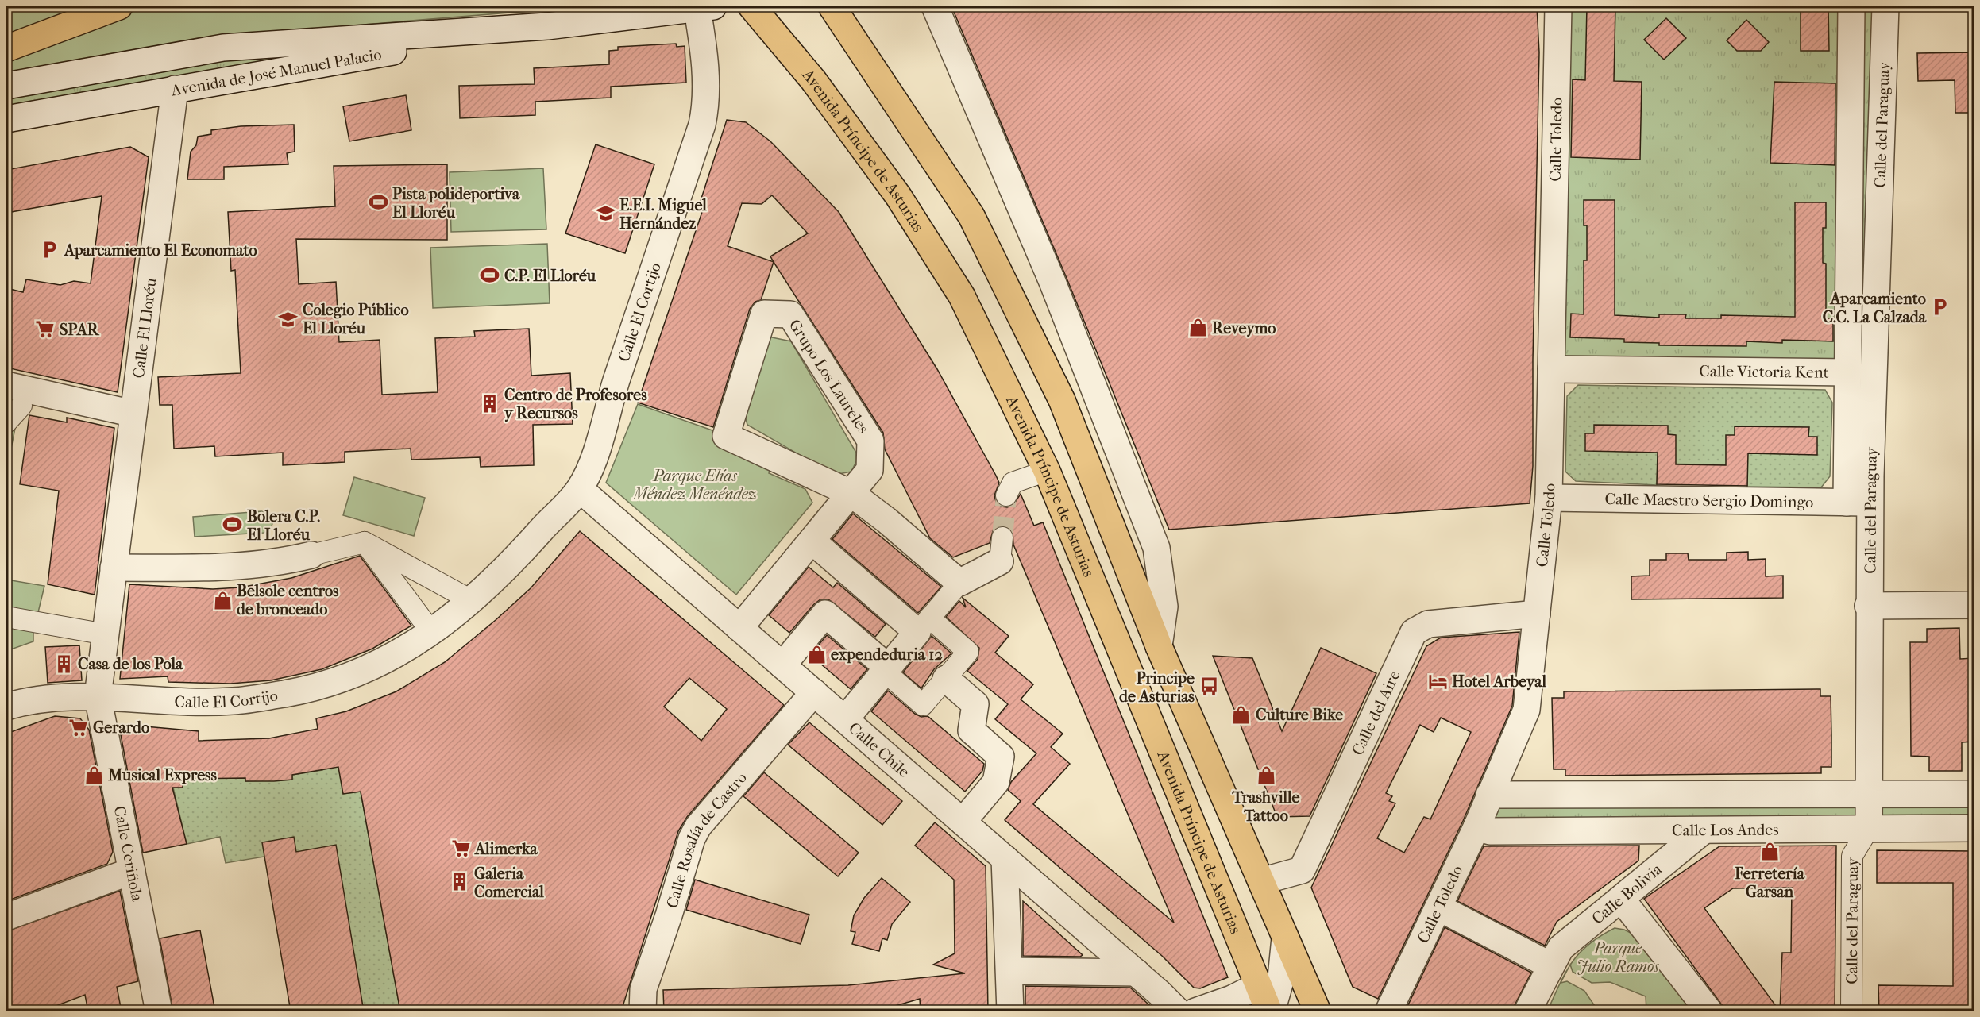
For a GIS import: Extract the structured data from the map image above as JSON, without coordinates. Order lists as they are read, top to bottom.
{
  "streets": {
    "highway": ["Avenida Príncipe de Asturias"],
    "street": [
      "Avenida de José Manuel Palacio",
      "Calle del Paraguay",
      "Calle Toledo",
      "Calle El Cortijo",
      "Calle El Lloréu",
      "Calle Victoria Kent",
      "Grupo Los Laureles",
      "Calle Maestro Sergio Domingo",
      "Calle del Aire",
      "Calle Chile",
      "Calle Los Andes",
      "Calle Rosalía de Castro",
      "Calle Ceriñola",
      "Calle Bolivia"
    ]
  },
  "crossings": [
    ["Avenida de José Manuel Palacio", "Calle El Cortijo"],
    ["Avenida de José Manuel Palacio", "Calle El Lloréu"],
    ["Calle del Paraguay", "Calle Victoria Kent"],
    ["Calle del Paraguay", "Calle Maestro Sergio Domingo"],
    ["Calle del Paraguay", "Calle Los Andes"],
    ["Calle Toledo", "Calle Victoria Kent"],
    ["Calle Toledo", "Calle Maestro Sergio Domingo"],
    ["Calle Toledo", "Calle del Aire"],
    ["Calle Toledo", "Calle Los Andes"],
    ["Calle El Cortijo", "Calle El Lloréu"],
    ["Calle El Cortijo", "Calle Chile"],
    ["Calle El Cortijo", "Calle Ceriñola"],
    ["Calle El Lloréu", "Calle Ceriñola"],
    ["Calle Victoria Kent", "Calle Maestro Sergio Domingo"],
    ["Grupo Los Laureles", "Calle Chile"],
    ["Calle Chile", "Calle Rosalía de Castro"],
    ["Calle Los Andes", "Calle Bolivia"]
  ],
  "parks": ["Parque Elías Méndez Menéndez", "Parque Julio Ramos"],
  "places": {
    "sports": ["Pista polideportiva El Lloréu", "C.P. El Lloréu", "Bolera C.P. El Lloréu"],
    "school or university": ["E.E.I. Miguel Hernández", "Colegio Público El Lloréu"],
    "parking": ["Aparcamiento El Economato", "Aparcamiento C.C. La Calzada"],
    "shop": [
      "Reveymo",
      "Belsole centros de bronceado",
      "expendeduria 12",
      "Culture Bike",
      "Musical Express",
      "Trashville Tattoo",
      "Ferretería Garsan"
    ],
    "supermarket": ["SPAR", "Gerardo", "Alimerka"],
    "building": ["Centro de Profesores y Recursos", "Casa de los Pola", "Galeria Comercial"],
    "hotel": ["Hotel Arbeyal"],
    "bus stop": ["Principe de Asturias"]
  }
}
